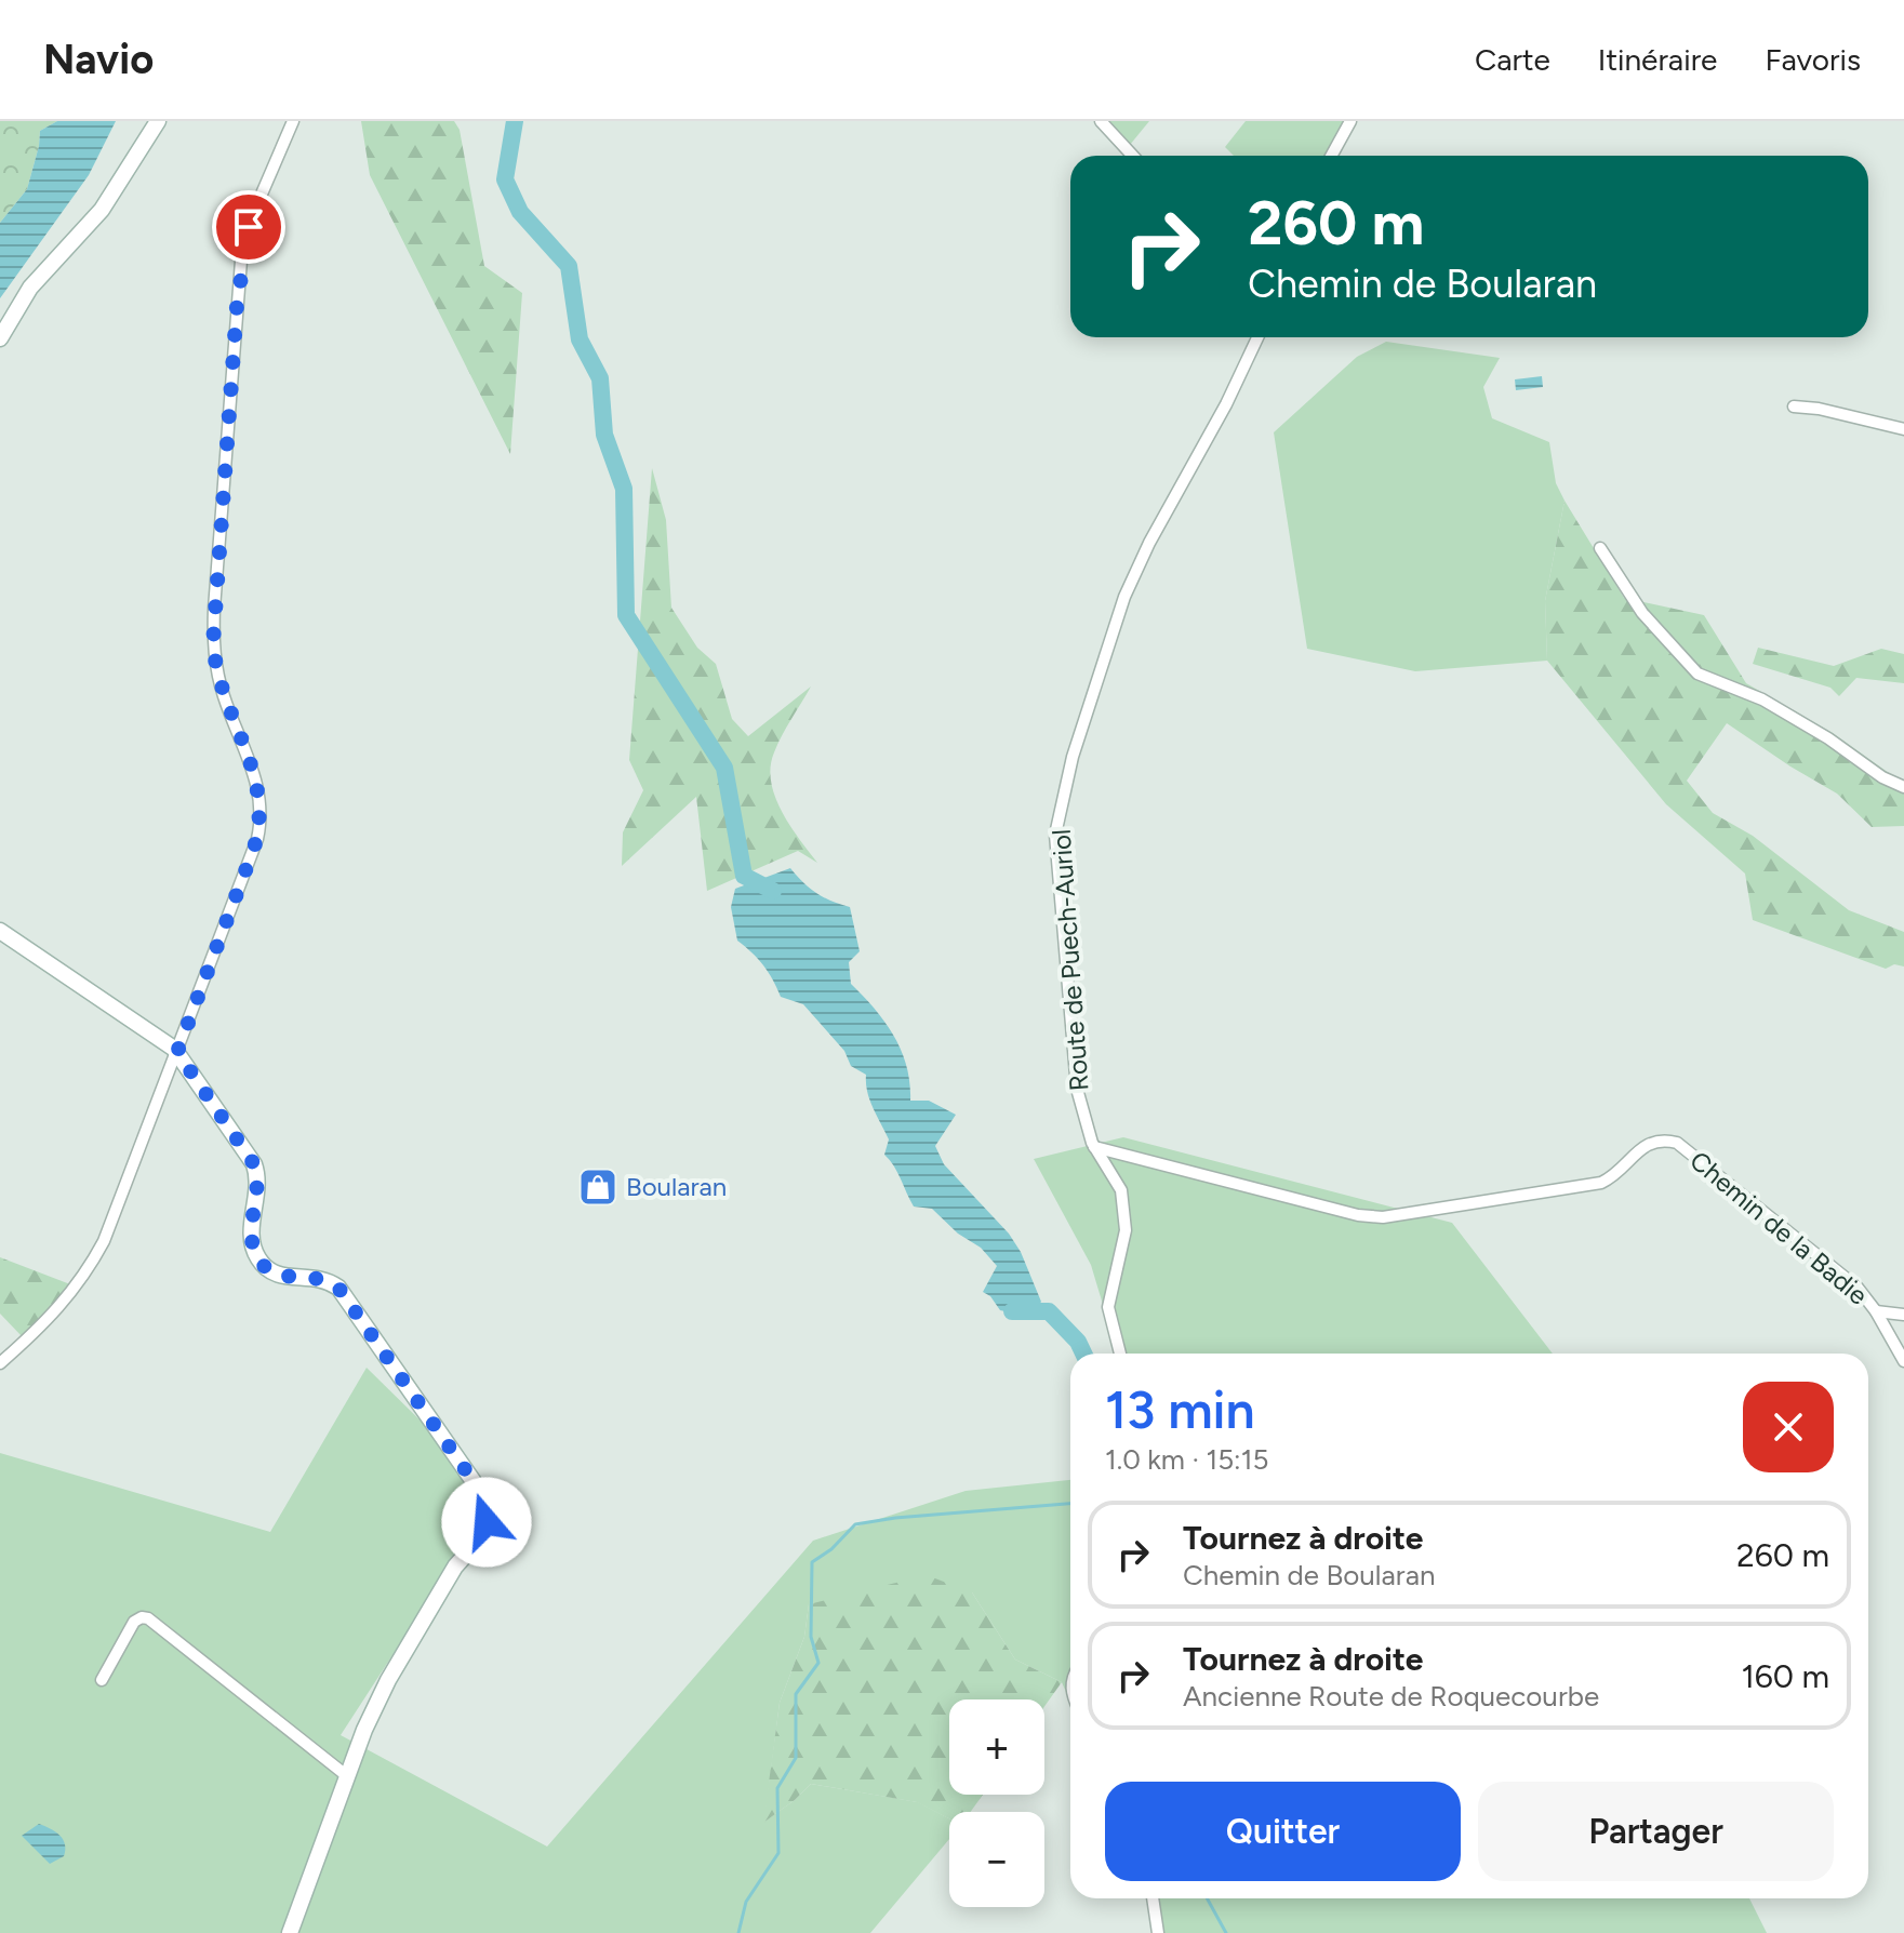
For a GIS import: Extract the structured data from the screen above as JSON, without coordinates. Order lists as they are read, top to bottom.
{
  "streets": {
    "street": ["Route de Puech-Auriol", "Chemin de la Badie"]
  },
  "crossings": [
    ["Route de Puech-Auriol", "Chemin de la Badie"]
  ],
  "places": {
    "shop": ["Boularan"]
  },
  "page": {
    "header": "Navio",
    "nav": ["Carte", "Itinéraire", "Favoris"],
    "turn": ["260 m", "Chemin de Boularan"],
    "heading": ["13 min", "1.0 km · 15:15"],
    "list": [
      {
        "name": "Tournez à droite",
        "note": "Chemin de Boularan",
        "value": "260 m"
      },
      {
        "name": "Tournez à droite",
        "note": "Ancienne Route de Roquecourbe",
        "value": "160 m"
      }
    ],
    "map_buttons": ["+", "−"],
    "buttons": ["Quitter", "Partager"]
  }
}
